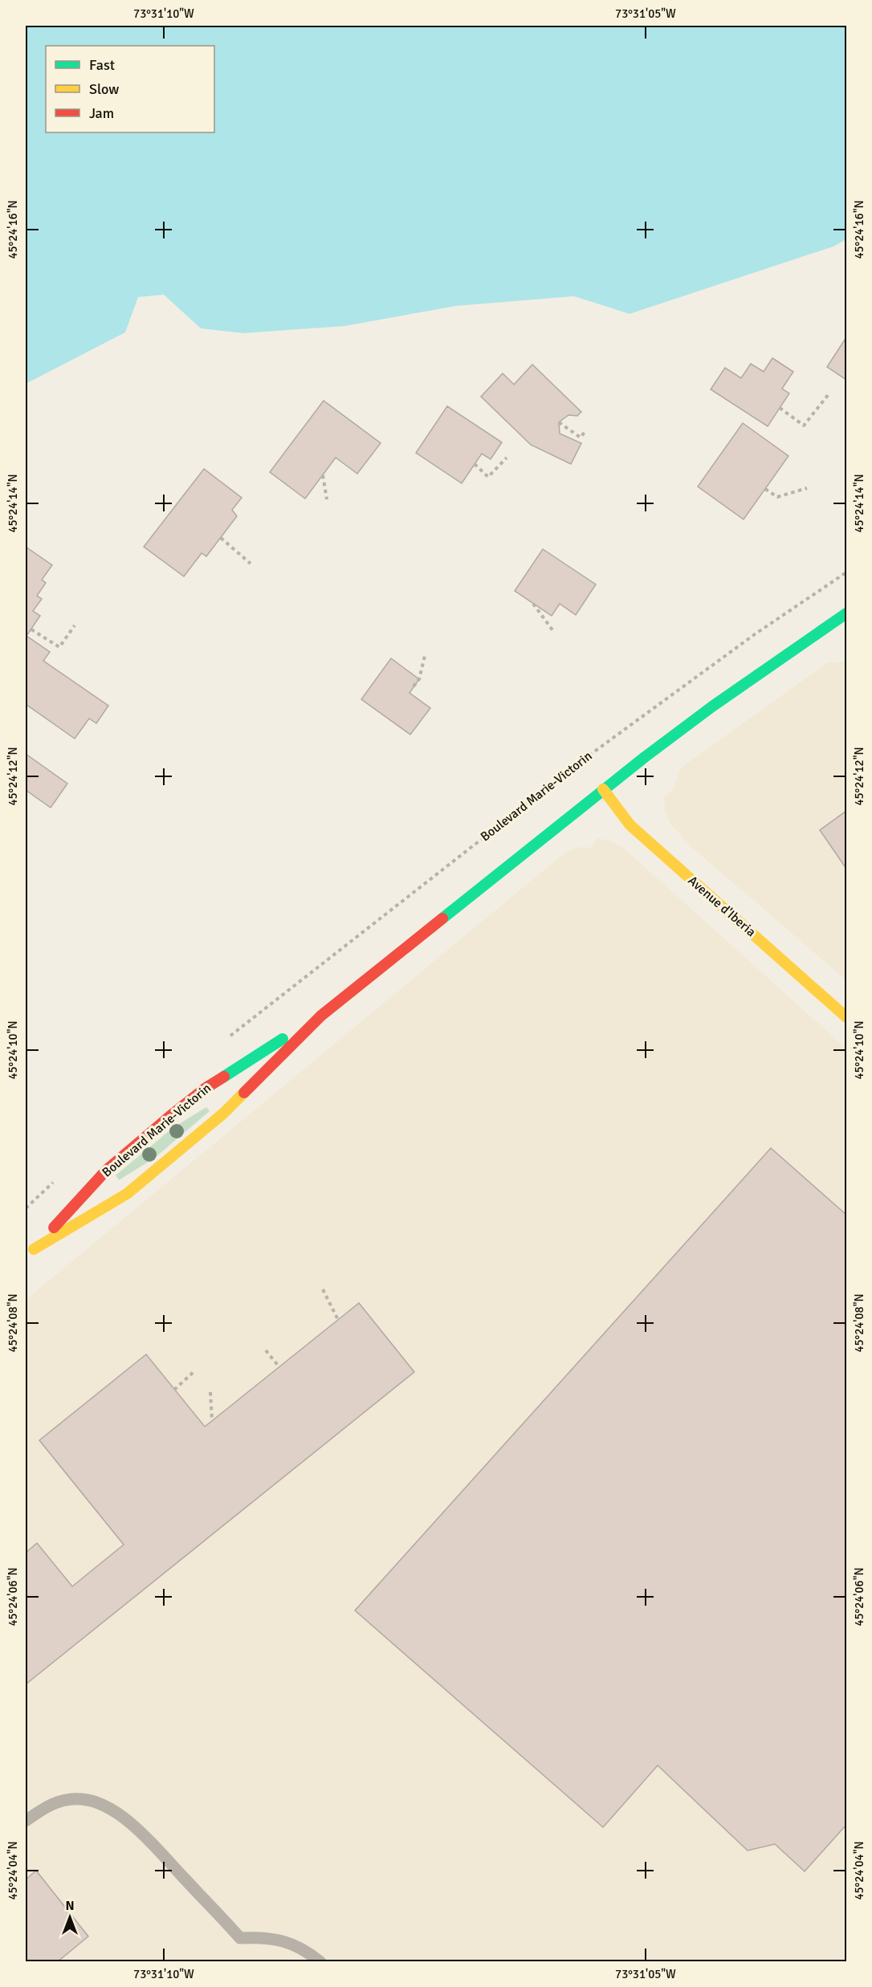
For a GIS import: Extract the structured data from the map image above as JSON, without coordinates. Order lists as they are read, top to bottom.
{
  "streets": {
    "street": ["Boulevard Marie-Victorin", "Avenue d'Iberia"]
  },
  "crossings": [
    ["Boulevard Marie-Victorin", "Avenue d'Iberia"]
  ],
  "legend": ["Fast", "Slow", "Jam"],
  "north": "top",
  "coordinates": [
    "73°31'10\"W",
    "73°31'05\"W",
    "45°24'16\"N",
    "45°24'14\"N",
    "45°24'12\"N",
    "45°24'10\"N",
    "45°24'08\"N",
    "45°24'06\"N",
    "45°24'04\"N"
  ]
}
